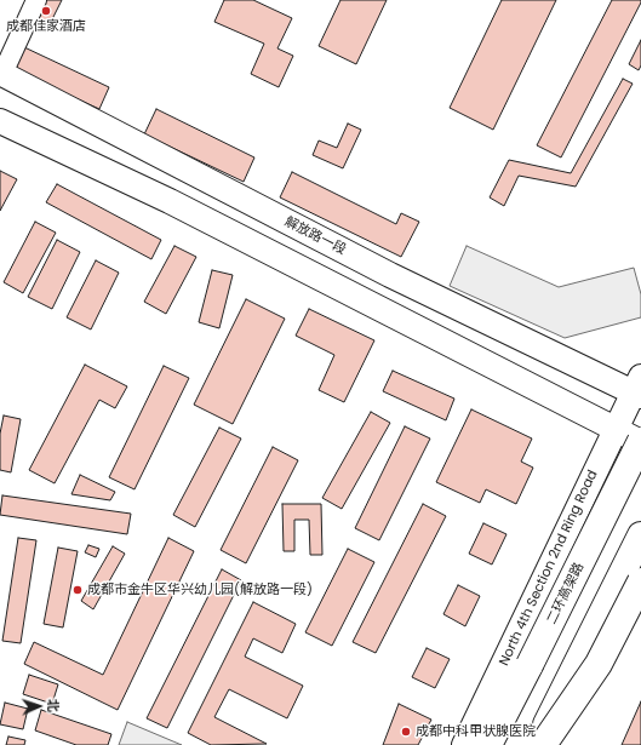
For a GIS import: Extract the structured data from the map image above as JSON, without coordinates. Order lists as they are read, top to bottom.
{
  "streets": {
    "highway": ["二环高架路"],
    "main road": ["解放路一段", "North 4th Section 2nd Ring Road"]
  },
  "crossings": [
    ["解放路一段", "North 4th Section 2nd Ring Road"]
  ],
  "places": ["成都佳家酒店", "成都市金牛区华兴幼儿园(解放路一段)", "成都中科甲状腺医院"],
  "north": "right"
}
